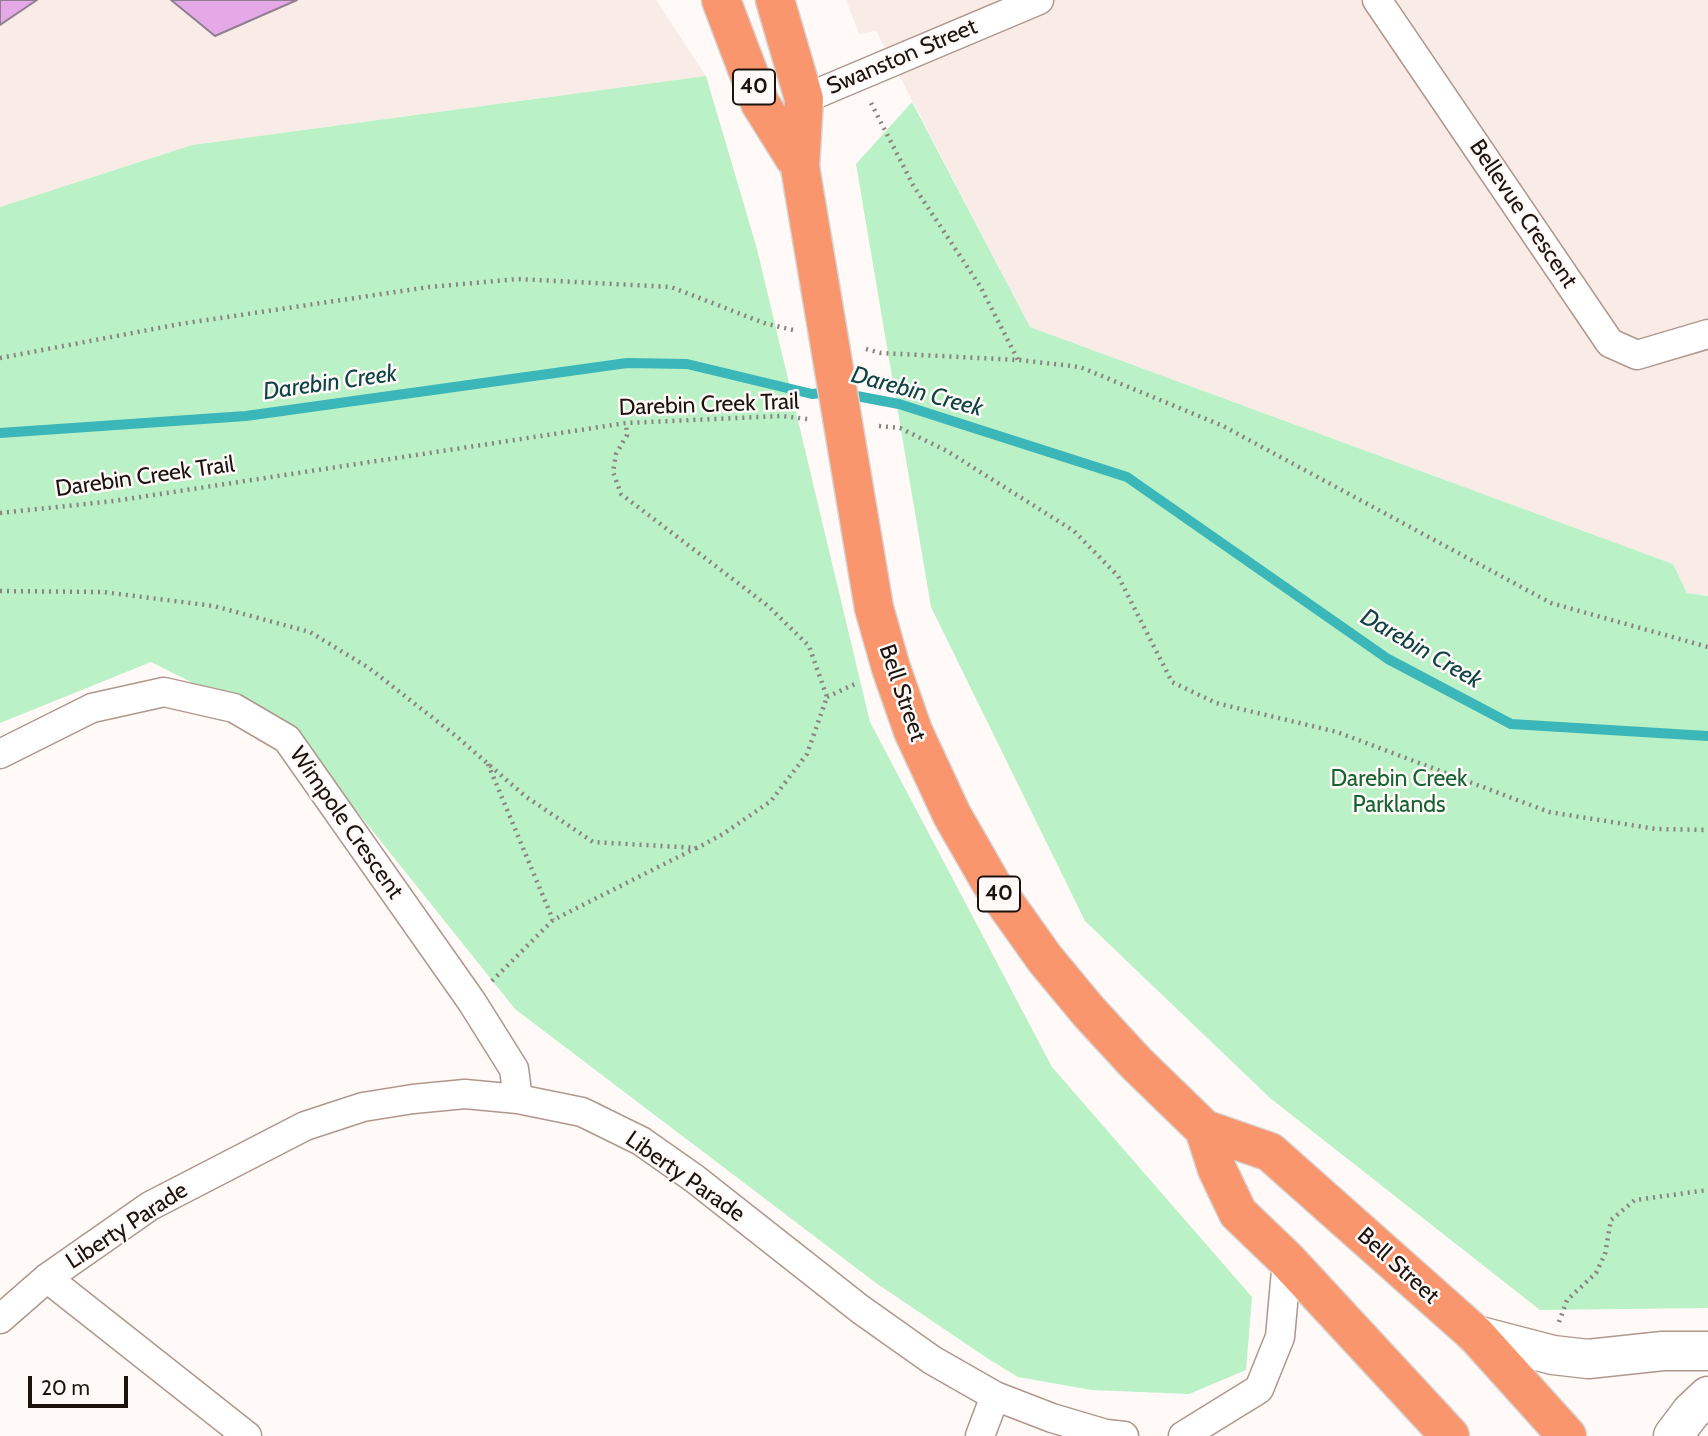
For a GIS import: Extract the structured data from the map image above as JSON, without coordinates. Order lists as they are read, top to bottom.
{
  "streets": {
    "highway": ["40", "Bell Street"],
    "street": [
      "Swanston Street",
      "Bellevue Crescent",
      "Wimpole Crescent",
      "Liberty Parade"
    ],
    "path": ["Darebin Creek Trail"]
  },
  "crossings": [
    ["Swanston Street", "Bell Street"],
    ["Wimpole Crescent", "Liberty Parade"]
  ],
  "water": ["Darebin Creek"],
  "parks": ["Darebin Creek Parklands"],
  "scale_bar": "20 m"
}
